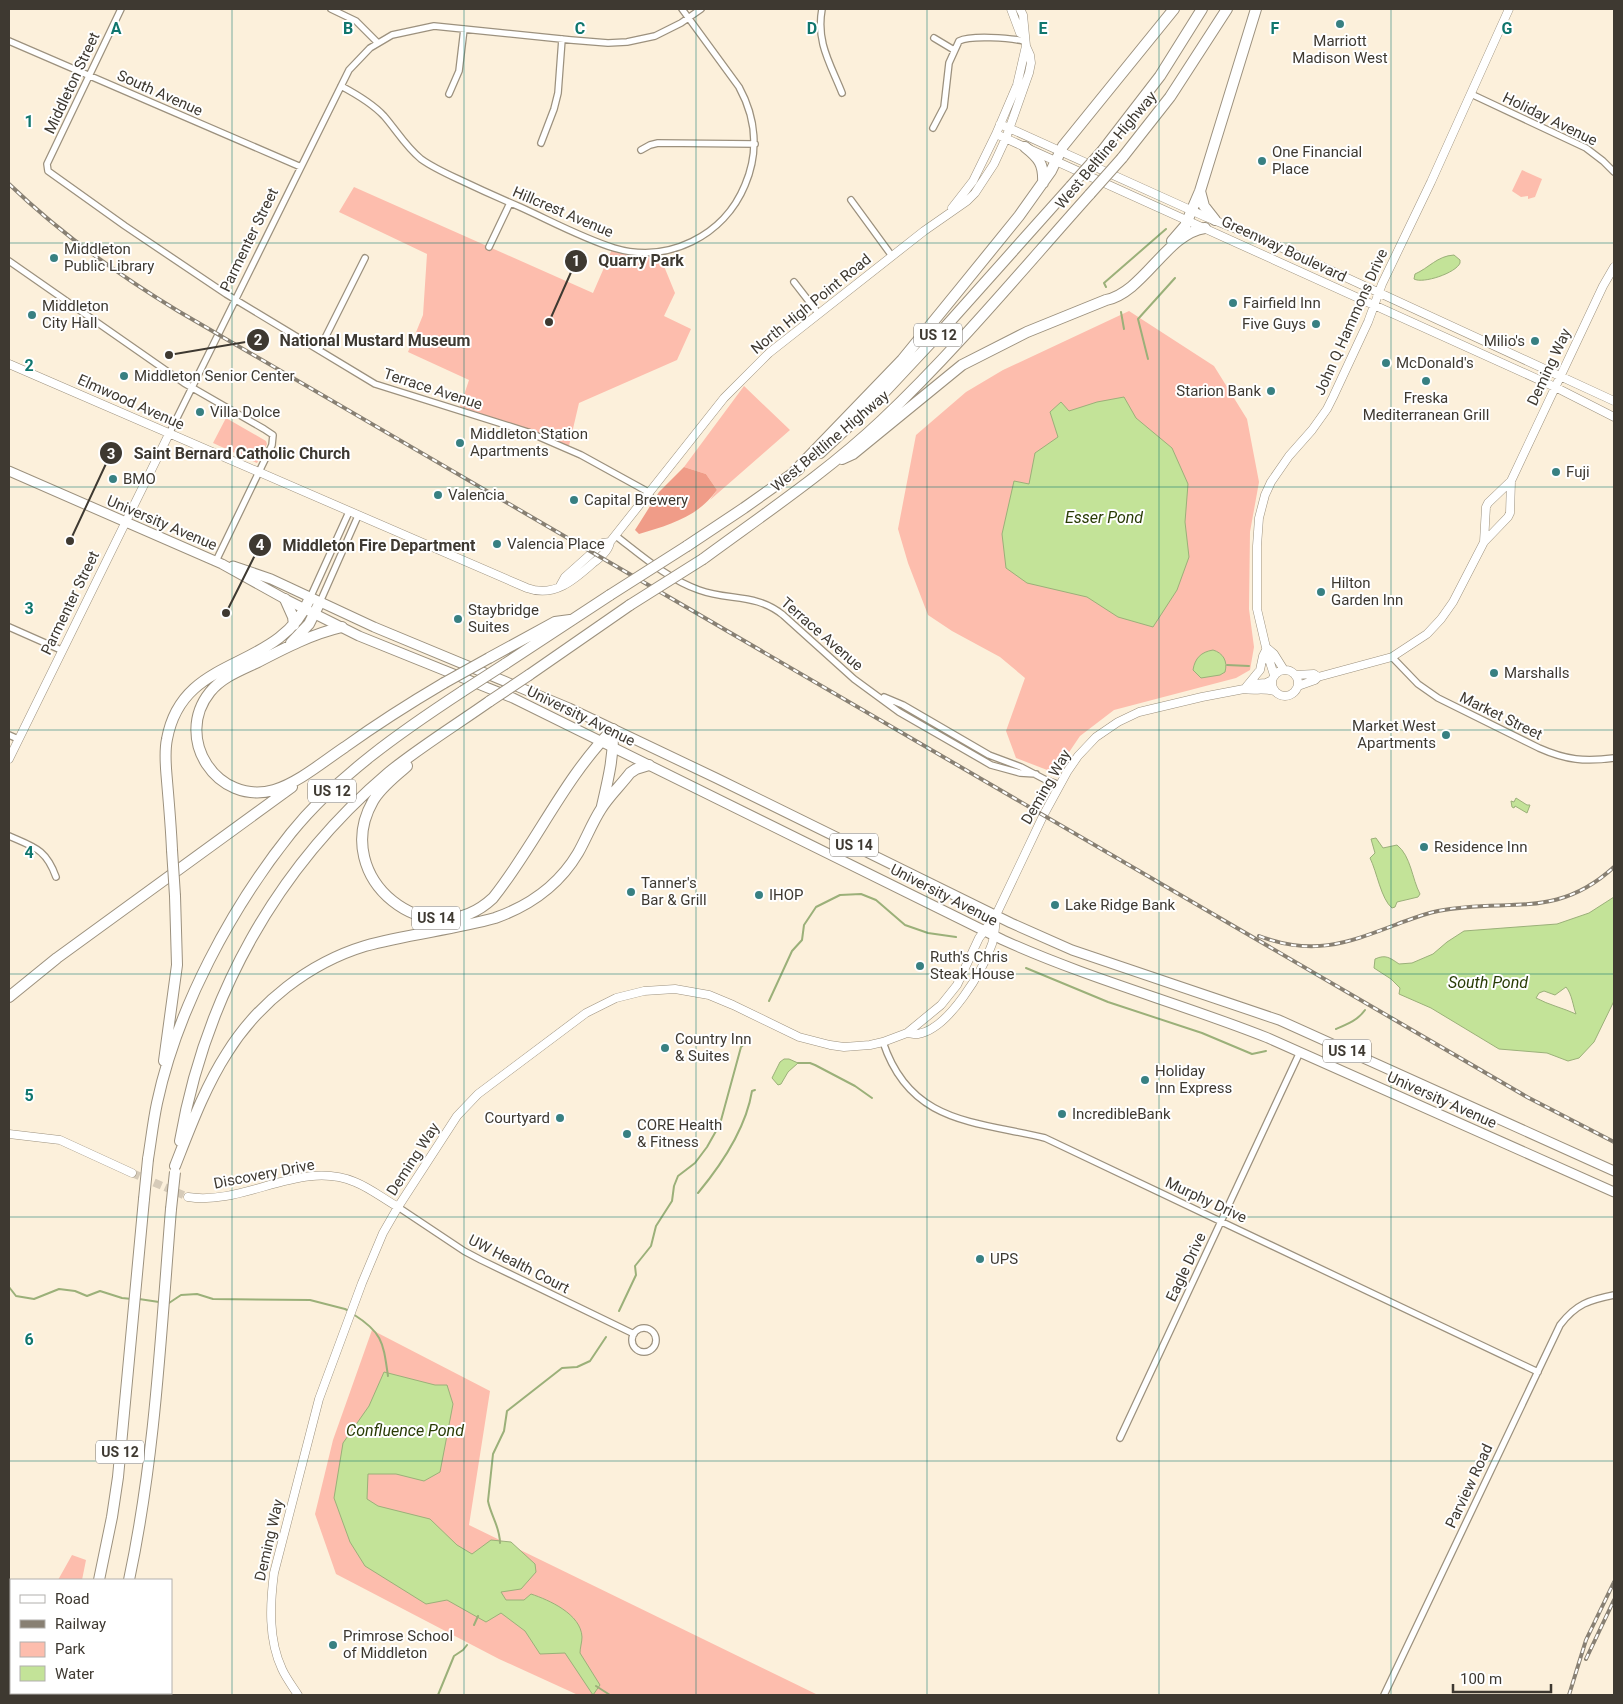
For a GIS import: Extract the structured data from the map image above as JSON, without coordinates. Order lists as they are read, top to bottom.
{
  "streets": {
    "highway": ["West Beltline Highway", "US 12", "US 14"],
    "main road": ["University Avenue"],
    "street": [
      "Middleton Street",
      "South Avenue",
      "Holiday Avenue",
      "Hillcrest Avenue",
      "Parmenter Street",
      "Greenway Boulevard",
      "North High Point Road",
      "John Q Hammons Drive",
      "Deming Way",
      "Terrace Avenue",
      "Elmwood Avenue",
      "Market Street",
      "Discovery Drive",
      "Murphy Drive",
      "UW Health Court",
      "Eagle Drive",
      "Parview Road"
    ]
  },
  "crossings": [
    ["Middleton Street", "South Avenue"],
    ["Middleton Street", "Terrace Avenue"],
    ["South Avenue", "Parmenter Street"],
    ["Holiday Avenue", "John Q Hammons Drive"],
    ["West Beltline Highway", "US 12"],
    ["West Beltline Highway", "US 14"],
    ["Hillcrest Avenue", "Parmenter Street"],
    ["Parmenter Street", "Terrace Avenue"],
    ["Parmenter Street", "Elmwood Avenue"],
    ["Parmenter Street", "University Avenue"],
    ["Greenway Boulevard", "North High Point Road"],
    ["Greenway Boulevard", "John Q Hammons Drive"],
    ["Greenway Boulevard", "Deming Way"],
    ["North High Point Road", "Terrace Avenue"],
    ["North High Point Road", "Elmwood Avenue"],
    ["John Q Hammons Drive", "Deming Way"],
    ["US 12", "US 14"],
    ["Deming Way", "Terrace Avenue"],
    ["Deming Way", "University Avenue"],
    ["Deming Way", "Market Street"],
    ["Deming Way", "Discovery Drive"],
    ["Deming Way", "Murphy Drive"],
    ["Deming Way", "UW Health Court"],
    ["University Avenue", "US 14"],
    ["University Avenue", "Eagle Drive"],
    ["Discovery Drive", "UW Health Court"],
    ["Murphy Drive", "Eagle Drive"],
    ["Murphy Drive", "Parview Road"]
  ],
  "water": ["Esser Pond", "South Pond", "Confluence Pond"],
  "places": [
    "Marriott Madison West",
    "One Financial Place",
    "Middleton Public Library",
    "Fairfield Inn",
    "Middleton City Hall",
    "Quarry Park",
    "Five Guys",
    "Milio's",
    "National Mustard Museum",
    "McDonald's",
    "Middleton Senior Center",
    "Freska Mediterranean Grill",
    "Starion Bank",
    "Villa Dolce",
    "Middleton Station Apartments",
    "Fuji",
    "BMO",
    "Valencia",
    "Capital Brewery",
    "Saint Bernard Catholic Church",
    "Valencia Place",
    "Hilton Garden Inn",
    "Middleton Fire Department",
    "Staybridge Suites",
    "Marshalls",
    "Market West Apartments",
    "Residence Inn",
    "Tanner's Bar & Grill",
    "IHOP",
    "Lake Ridge Bank",
    "Ruth's Chris Steak House",
    "Country Inn & Suites",
    "Holiday Inn Express",
    "IncredibleBank",
    "Courtyard",
    "CORE Health & Fitness",
    "UPS",
    "Primrose School of Middleton"
  ],
  "legend": [
    "Road",
    "Railway",
    "Park",
    "Water"
  ],
  "scale_bar": "100 m",
  "grid": {
    "columns": [
      "A",
      "B",
      "C",
      "D",
      "E",
      "F",
      "G"
    ],
    "rows": [
      "1",
      "2",
      "3",
      "4",
      "5",
      "6"
    ]
  }
}
